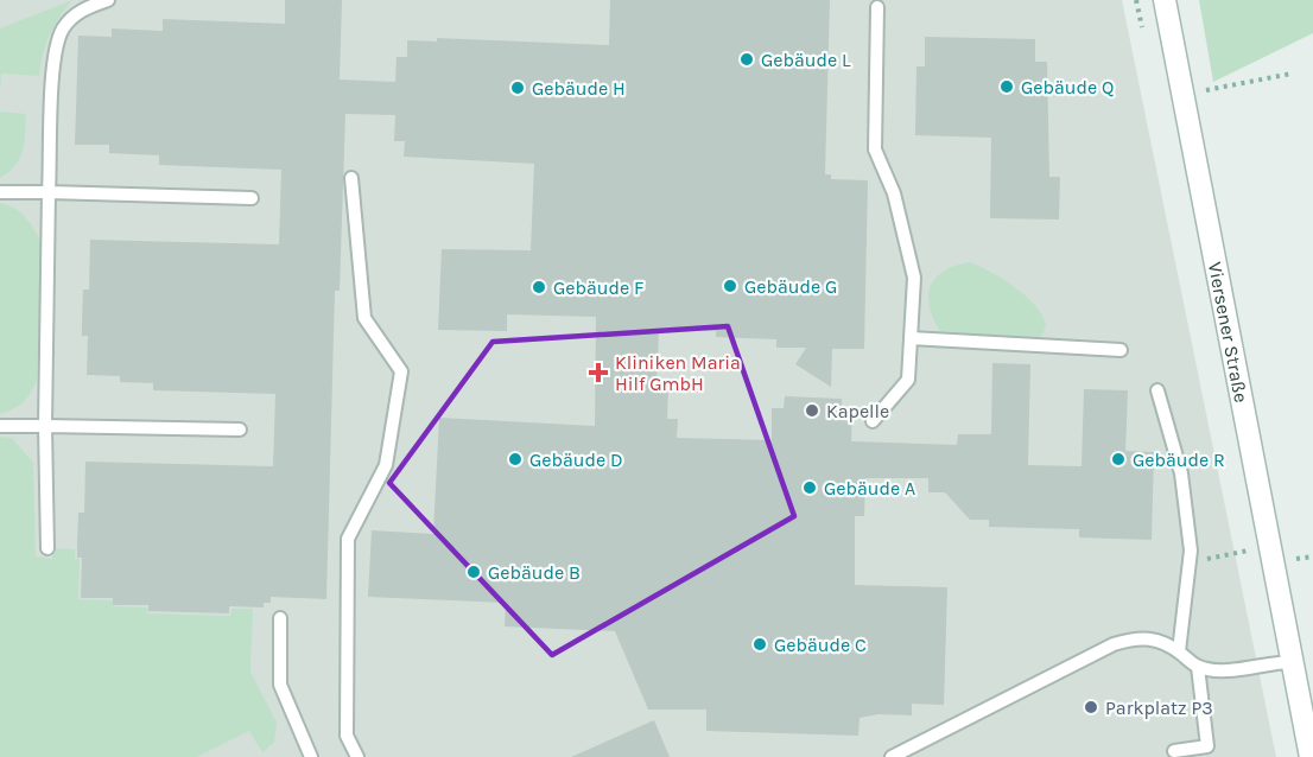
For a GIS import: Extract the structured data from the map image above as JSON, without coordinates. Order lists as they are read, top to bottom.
{
  "streets": {
    "main road": ["Viersener Straße"]
  },
  "places": {
    "other": [
      "Gebäude L",
      "Gebäude Q",
      "Gebäude H",
      "Gebäude G",
      "Gebäude F",
      "Kapelle",
      "Gebäude D",
      "Gebäude R",
      "Gebäude A",
      "Gebäude B",
      "Gebäude C",
      "Parkplatz P3"
    ],
    "health": ["Kliniken Maria Hilf GmbH"]
  }
}
